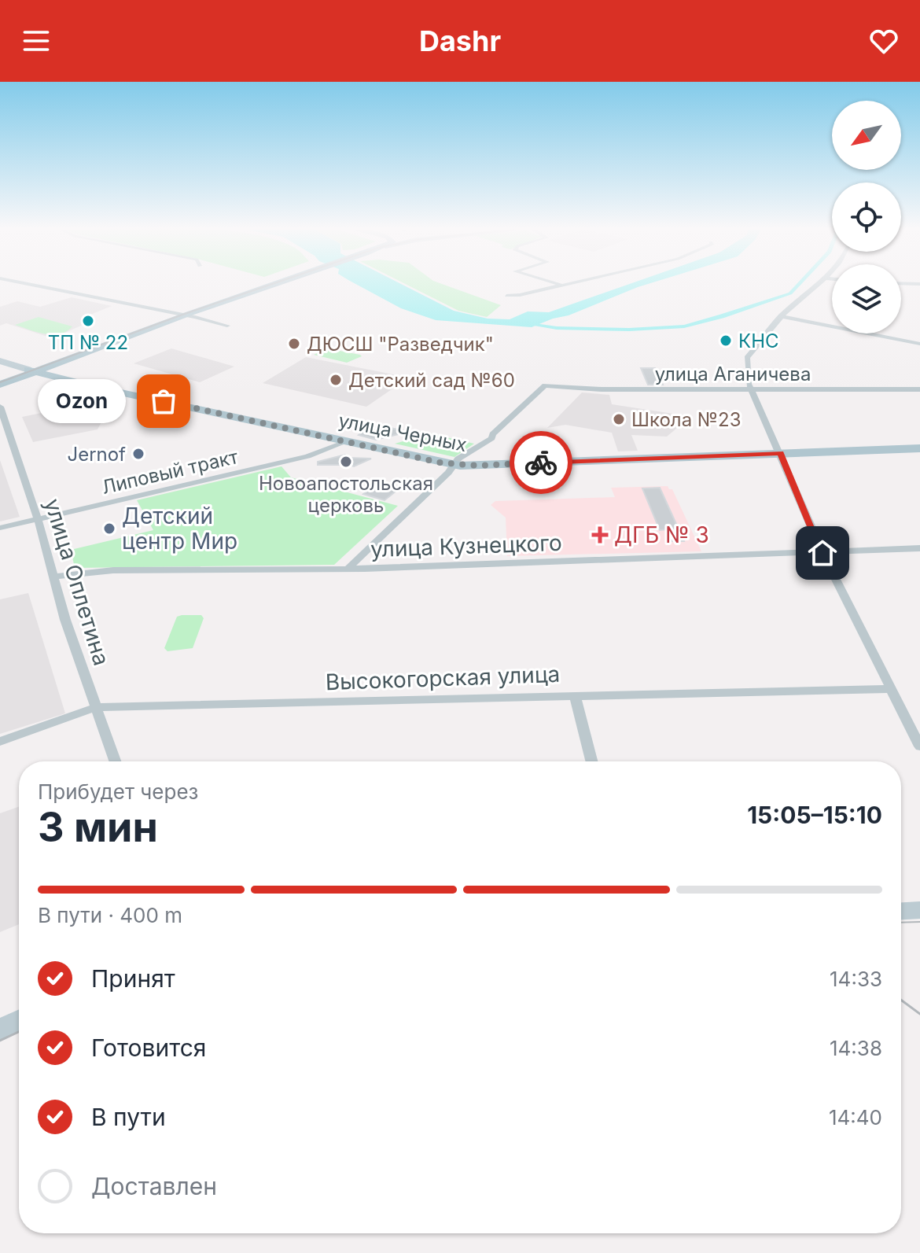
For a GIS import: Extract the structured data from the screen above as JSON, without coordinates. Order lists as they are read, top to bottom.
{
  "streets": {
    "main road": ["улица Черных"],
    "street": [
      "улица Аганичева",
      "Липовый тракт",
      "улица Кузнецкого",
      "улица Оплетина",
      "Высокогорская улица"
    ]
  },
  "crossings": [
    ["улица Аганичева", "улица Черных"],
    ["улица Черных", "Липовый тракт"],
    ["Липовый тракт", "улица Оплетина"],
    ["улица Кузнецкого", "улица Оплетина"],
    ["улица Оплетина", "Высокогорская улица"]
  ],
  "places": {
    "other": [
      "ТП № 22",
      "КНС",
      "ДЮСШ \"Разведчик\"",
      "Детский сад №60",
      "Ozon",
      "Школа №23",
      "Jernof",
      "Новоапостольская церковь",
      "Детский центр Мир"
    ],
    "health": ["ДГБ № 3"]
  },
  "north": "bottom left",
  "page": {
    "header": "Dashr",
    "bubble": "Ozon",
    "heading": ["3 мин", "Прибудет через", "15:05–15:10"],
    "bar": "В пути · 400 m",
    "list": [
      ["Принят", "14:33"],
      ["Готовится", "14:38"],
      ["В пути", "14:40"],
      "Доставлен"
    ]
  }
}
